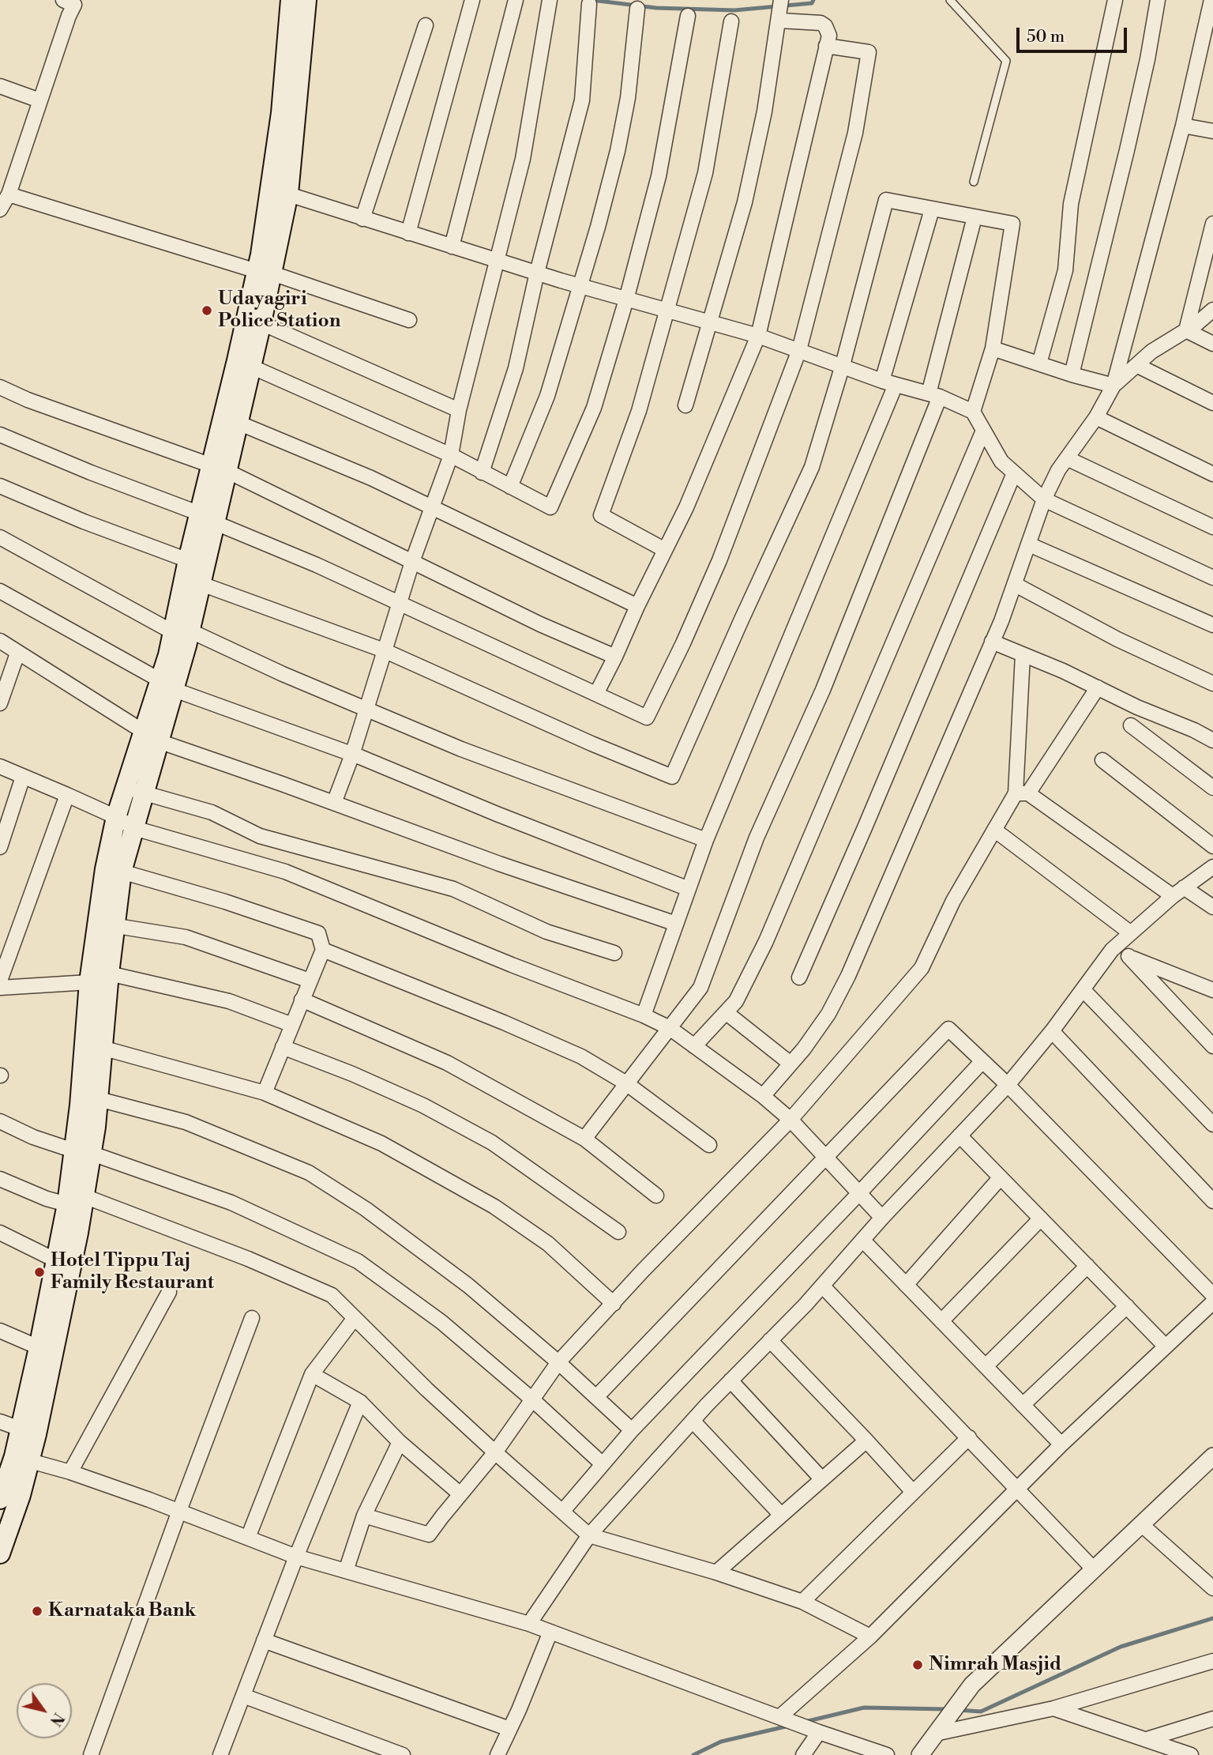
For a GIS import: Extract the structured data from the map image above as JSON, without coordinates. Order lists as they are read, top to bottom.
{
  "places": [
    "Udayagiri Police Station",
    "Hotel Tippu Taj Family Restaurant",
    "Karnataka Bank",
    "Nimrah Masjid"
  ],
  "scale_bar": "50 m",
  "north": "bottom right"
}
